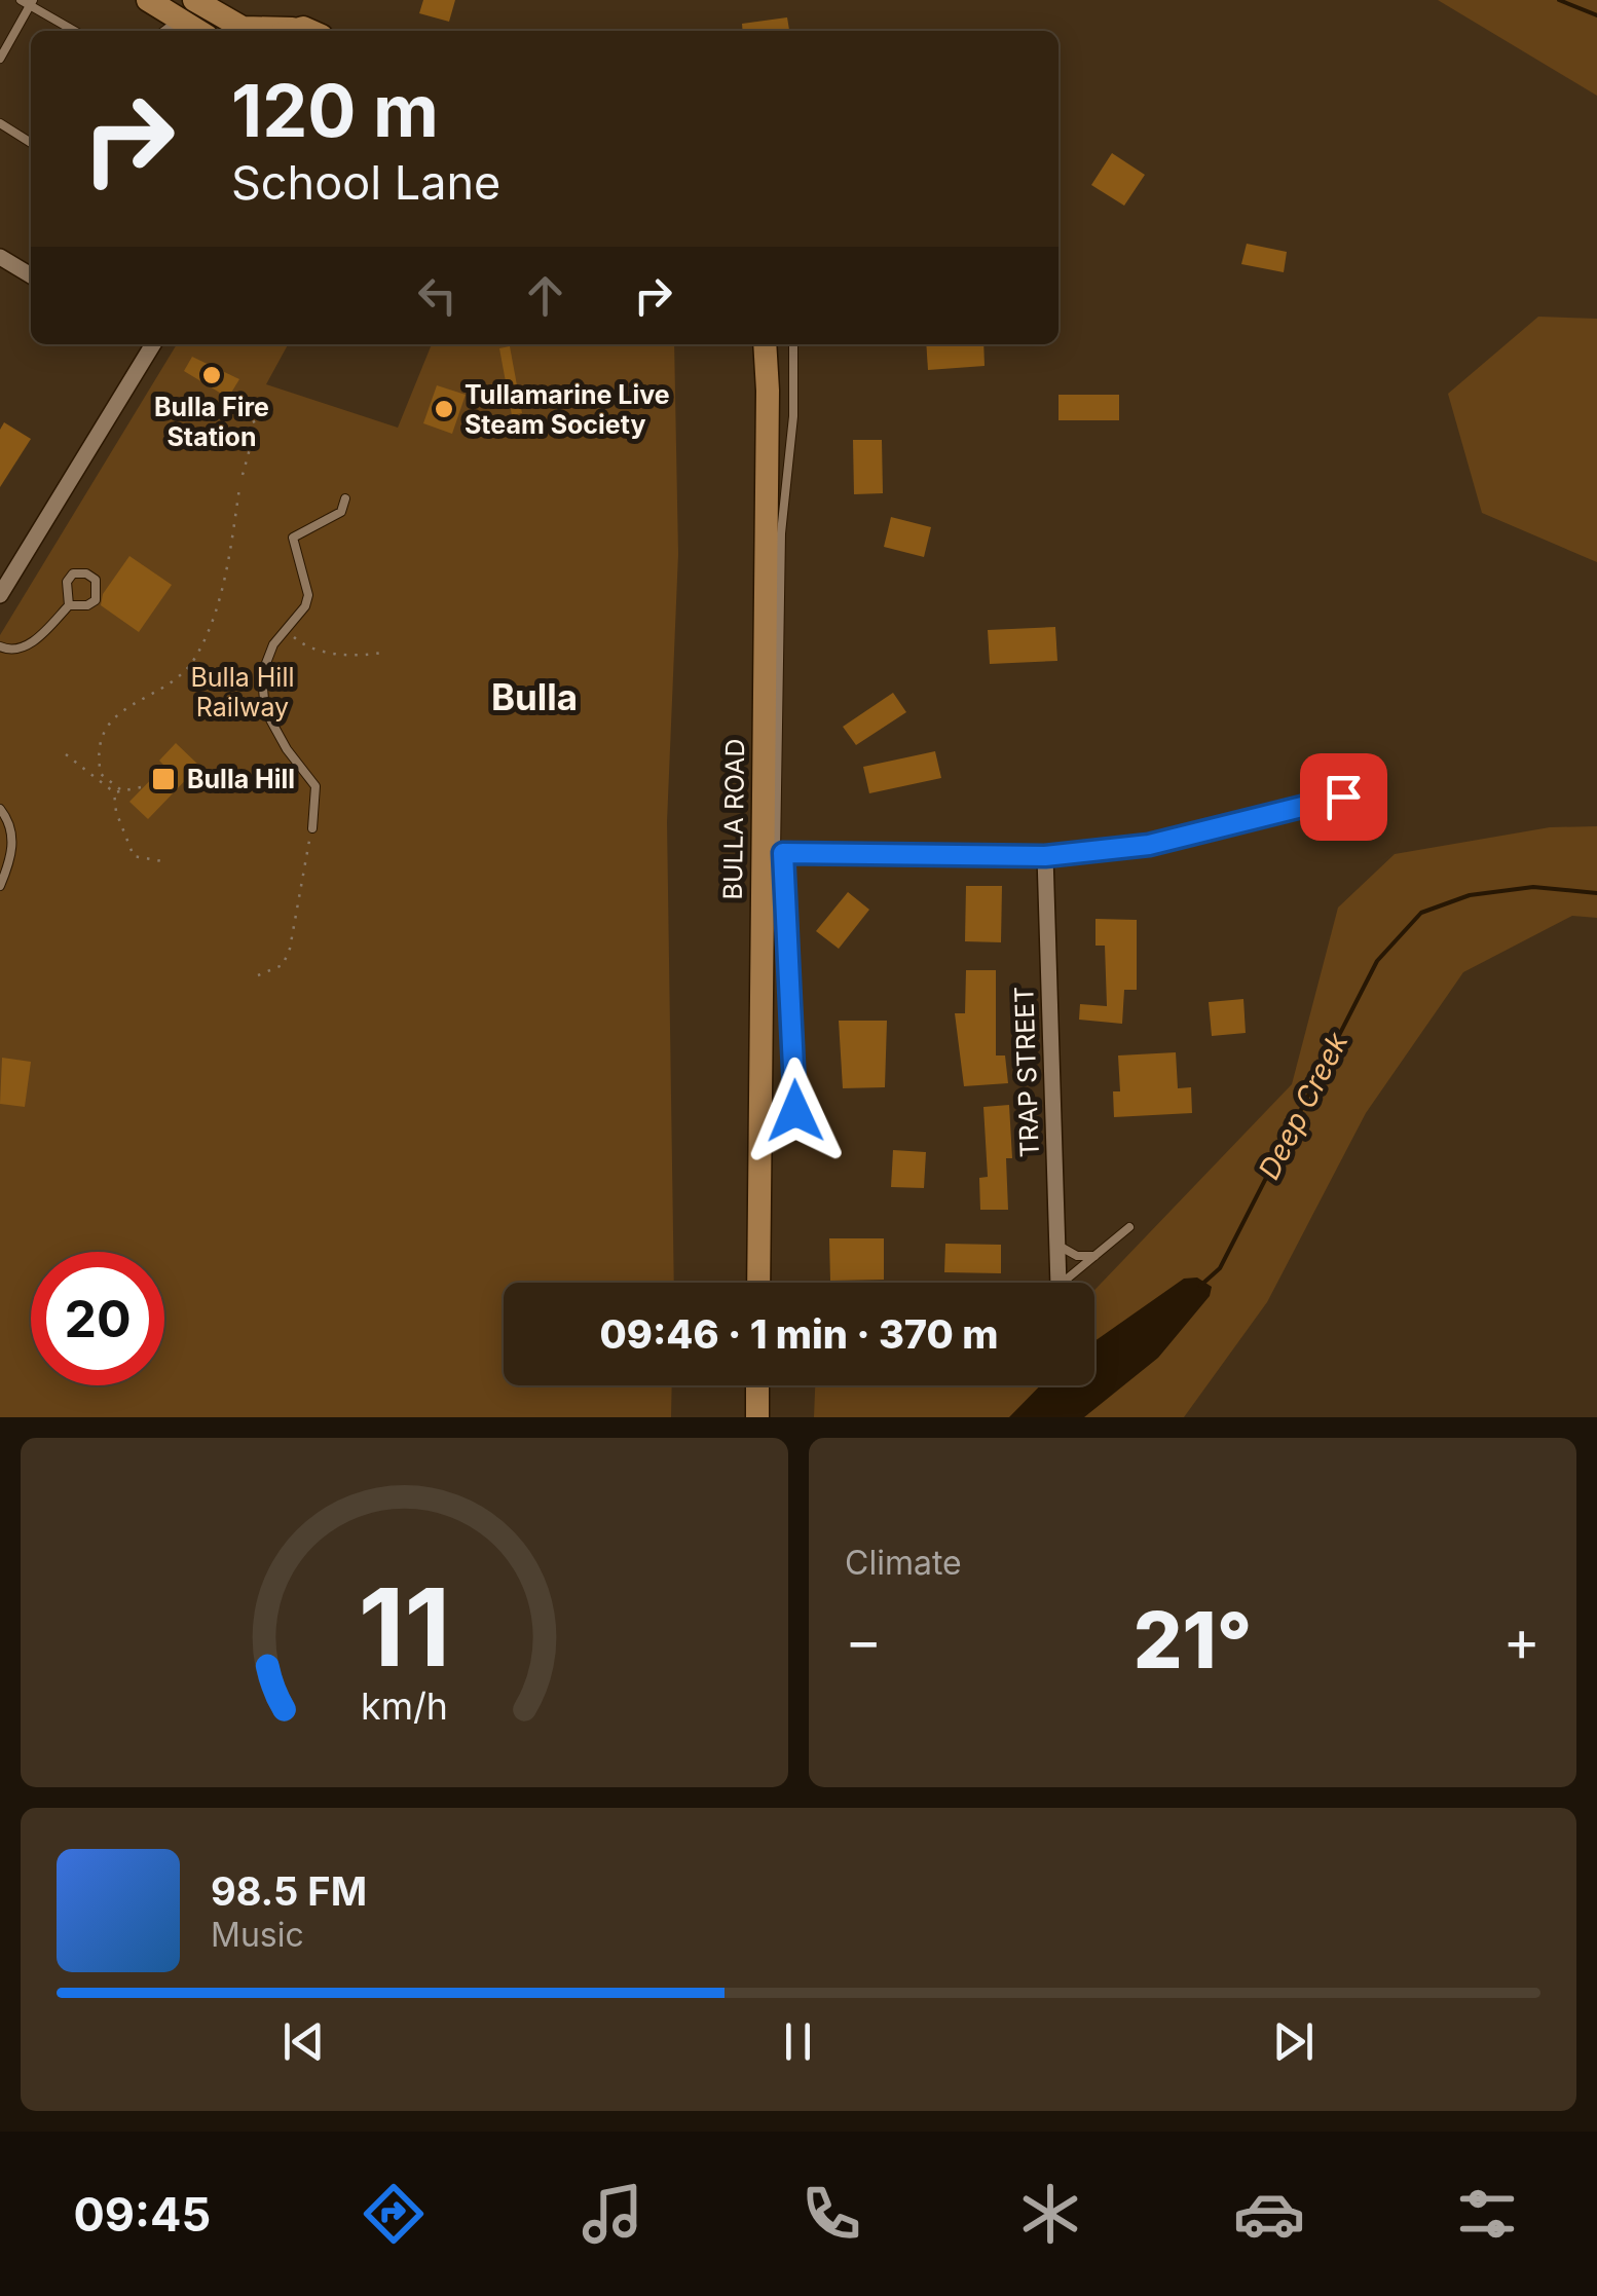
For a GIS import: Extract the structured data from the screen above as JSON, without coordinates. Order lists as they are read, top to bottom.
{
  "streets": {
    "main road": ["BULLA ROAD"],
    "street": ["TRAP STREET"]
  },
  "districts": ["Bulla"],
  "water": ["Deep Creek"],
  "parks": ["Bulla Hill Railway"],
  "places": {
    "other": ["Bulla Fire Station", "Tullamarine Live Steam Society"],
    "transit": ["Bulla Hill"]
  },
  "page": {
    "turn": ["120 m", "School Lane"],
    "limit": "20",
    "trip": "09:46 · 1 min · 370 m",
    "tile": "Climate",
    "heat": ["−", "21°", "+"],
    "song": ["98.5 FM", "Music"],
    "tabs": "09:45",
    "gauge": ["11", "km/h"]
  }
}
